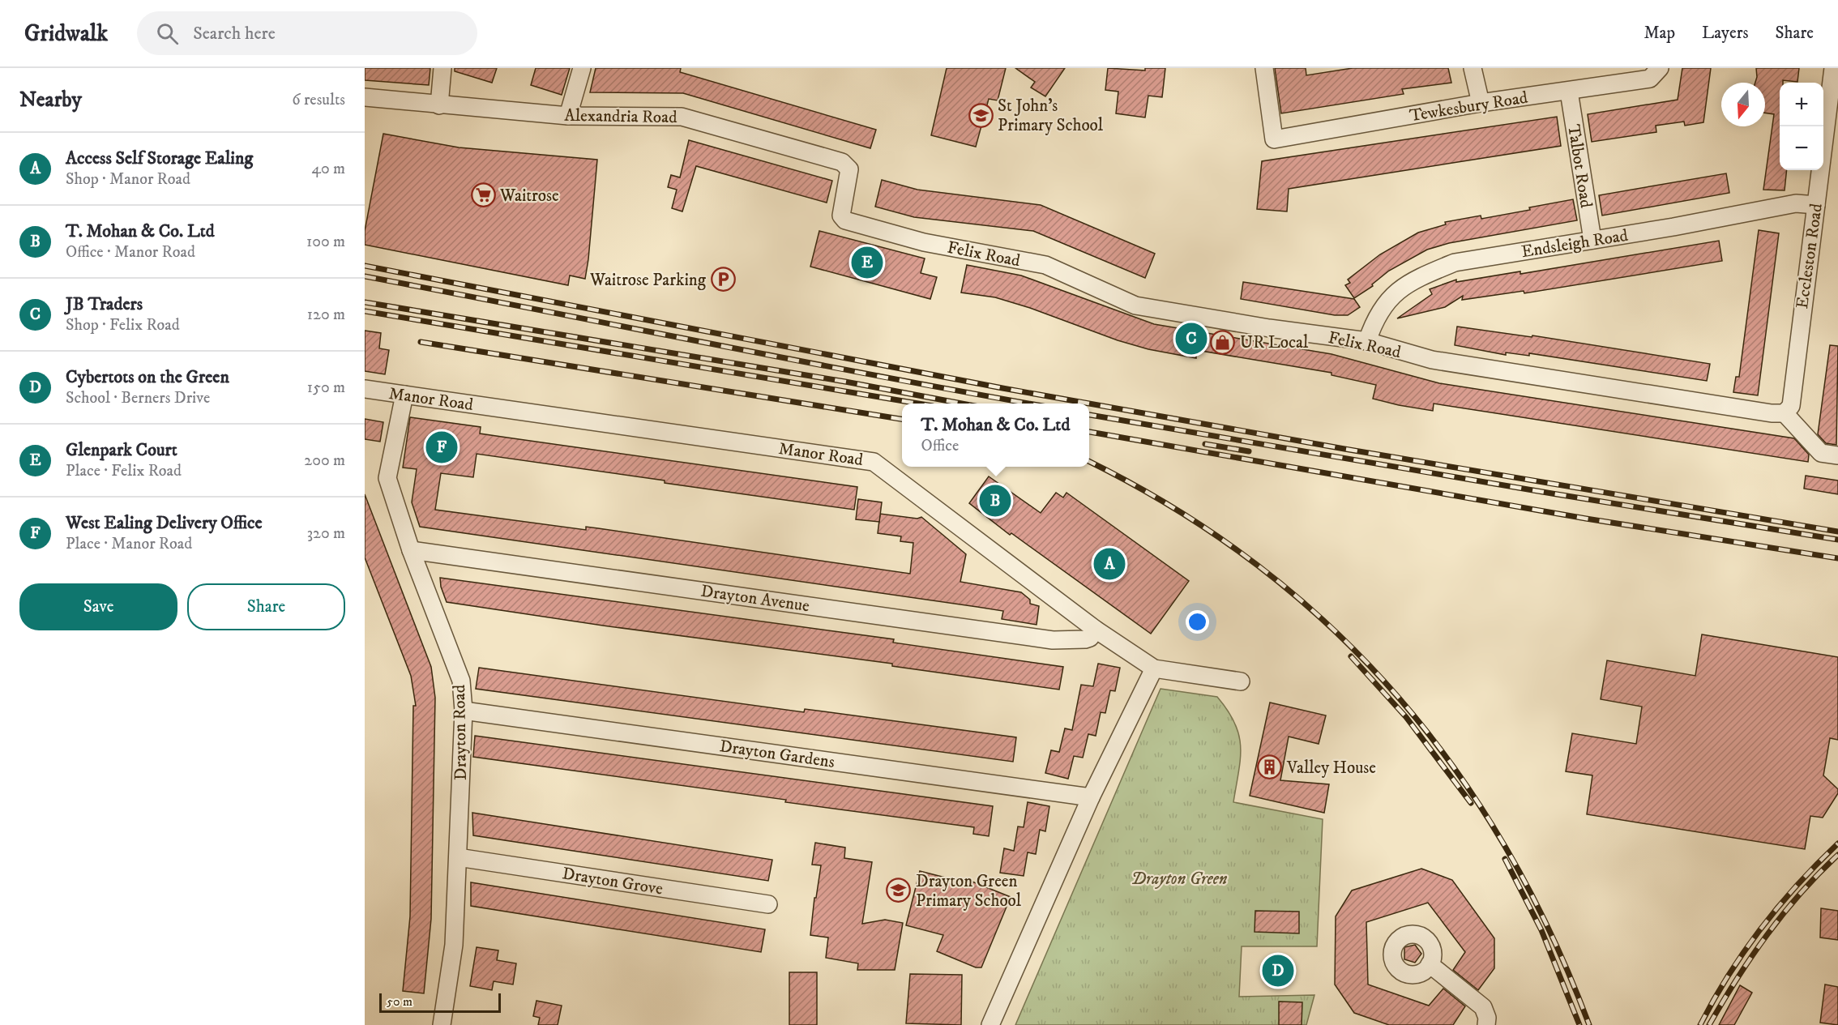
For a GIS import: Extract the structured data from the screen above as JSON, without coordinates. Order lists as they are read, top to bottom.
{
  "streets": {
    "street": [
      "Tewkesbury Road",
      "Alexandria Road",
      "Talbot Road",
      "Endsleigh Road",
      "Felix Road",
      "Eccleston Road",
      "Manor Road",
      "Drayton Avenue",
      "Drayton Road",
      "Drayton Gardens",
      "Drayton Grove"
    ]
  },
  "crossings": [
    ["Tewkesbury Road", "Talbot Road"],
    ["Alexandria Road", "Felix Road"],
    ["Talbot Road", "Endsleigh Road"],
    ["Endsleigh Road", "Felix Road"],
    ["Endsleigh Road", "Eccleston Road"],
    ["Felix Road", "Eccleston Road"],
    ["Manor Road", "Drayton Avenue"],
    ["Manor Road", "Drayton Road"],
    ["Drayton Avenue", "Drayton Road"],
    ["Drayton Road", "Drayton Gardens"],
    ["Drayton Road", "Drayton Grove"]
  ],
  "parks": ["Drayton Green"],
  "places": {
    "school or university": ["St John's Primary School", "Drayton Green Primary School"],
    "supermarket": ["Waitrose"],
    "parking": ["Waitrose Parking"],
    "shop": ["UR Local"],
    "building": ["Valley House"]
  },
  "scale_bar": "50 m",
  "north": "bottom",
  "page": {
    "header": "Gridwalk",
    "search": "Search here",
    "nav": ["Map", "Layers", "Share"],
    "heading": ["Nearby", "6 results"],
    "map_buttons": ["+", "−"],
    "list": [
      {
        "mark": "A",
        "name": "Access Self Storage Ealing",
        "note": "Shop · Manor Road",
        "value": "40 m"
      },
      {
        "mark": "B",
        "name": "T. Mohan & Co. Ltd",
        "note": "Office · Manor Road",
        "value": "100 m"
      },
      {
        "mark": "C",
        "name": "JB Traders",
        "note": "Shop · Felix Road",
        "value": "120 m"
      },
      {
        "mark": "D",
        "name": "Cybertots on the Green",
        "note": "School · Berners Drive",
        "value": "150 m"
      },
      {
        "mark": "E",
        "name": "Glenpark Court",
        "note": "Place · Felix Road",
        "value": "200 m"
      },
      {
        "mark": "F",
        "name": "West Ealing Delivery Office",
        "note": "Place · Manor Road",
        "value": "320 m"
      }
    ],
    "pins": [
      "E",
      "C",
      "F",
      "B",
      "A",
      "D"
    ],
    "popup": ["T. Mohan & Co. Ltd", "Office"],
    "buttons": ["Save", "Share"],
    "scale": "50 m"
  }
}
